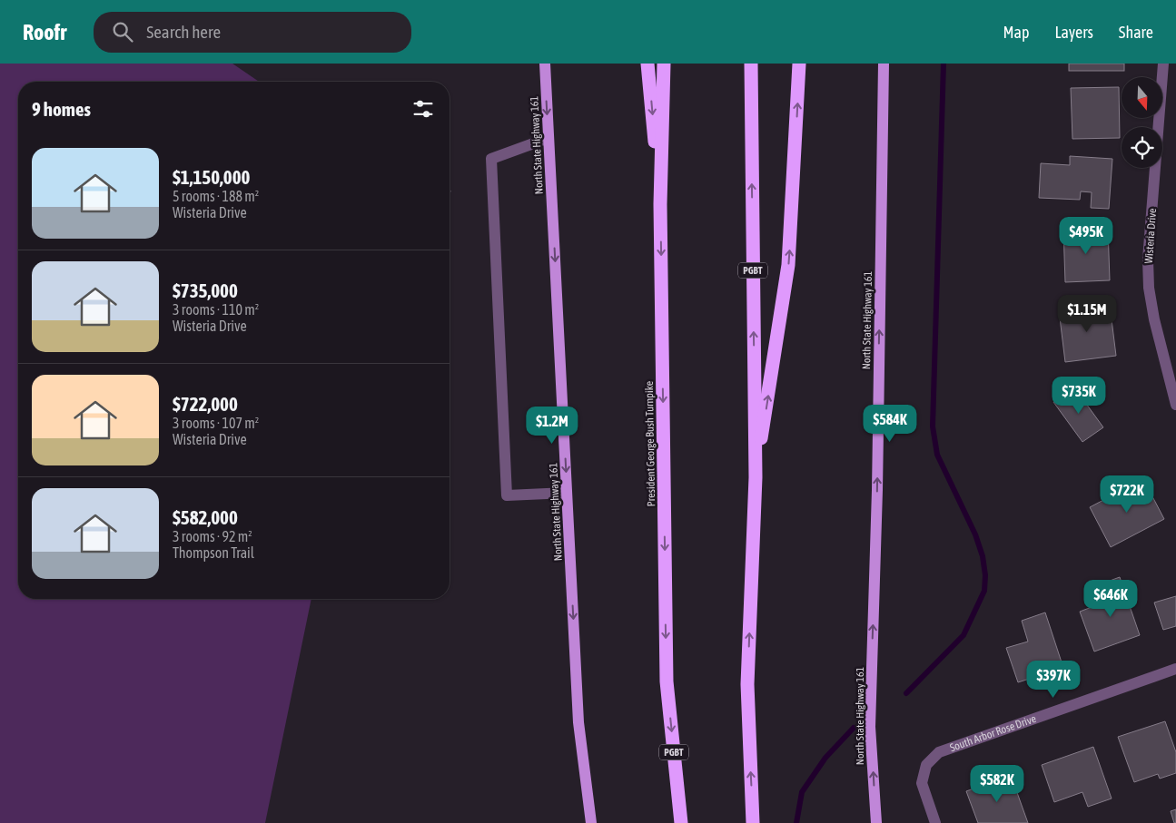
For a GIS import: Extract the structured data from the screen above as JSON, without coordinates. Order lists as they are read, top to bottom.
{
  "streets": {
    "highway": ["PGBT", "President George Bush Turnpike"],
    "main road": ["North State Highway 161"],
    "street": ["Wisteria Drive", "South Arbor Rose Drive"]
  },
  "north": "bottom",
  "page": {
    "header": "Roofr",
    "search": "Search here",
    "nav": ["Map", "Layers", "Share"],
    "heading": "9 homes",
    "list": [
      {
        "name": "$1,150,000",
        "note": "5 rooms · 188 m² · Wisteria Drive"
      },
      {
        "name": "$735,000",
        "note": "3 rooms · 110 m² · Wisteria Drive"
      },
      {
        "name": "$722,000",
        "note": "3 rooms · 107 m² · Wisteria Drive"
      },
      {
        "name": "$582,000",
        "note": "3 rooms · 92 m² · Thompson Trail"
      }
    ],
    "price": [
      "$495K",
      "$1.15M",
      "$735K",
      "$584K",
      "$1.2M",
      "$722K",
      "$646K",
      "$397K",
      "$582K"
    ]
  }
}
